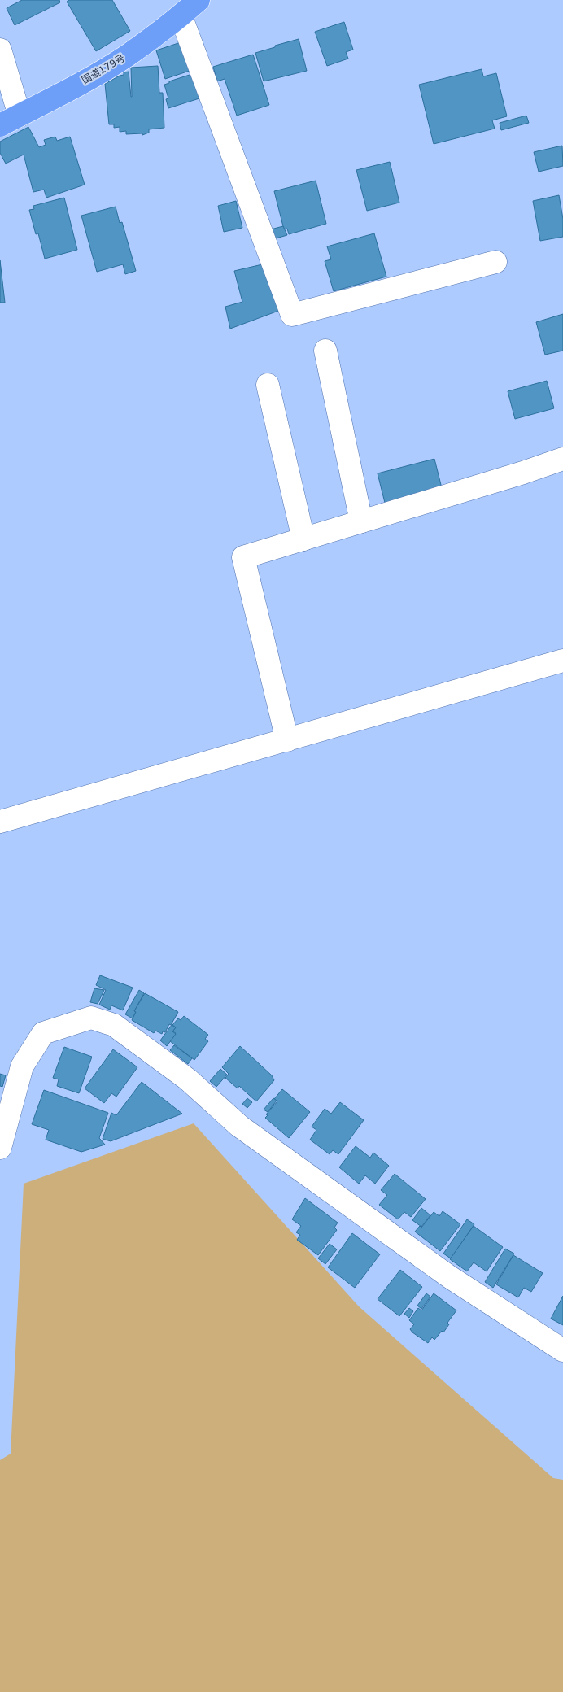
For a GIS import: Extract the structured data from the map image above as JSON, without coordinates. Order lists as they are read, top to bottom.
{
  "streets": {
    "highway": ["国道179号"]
  }
}
